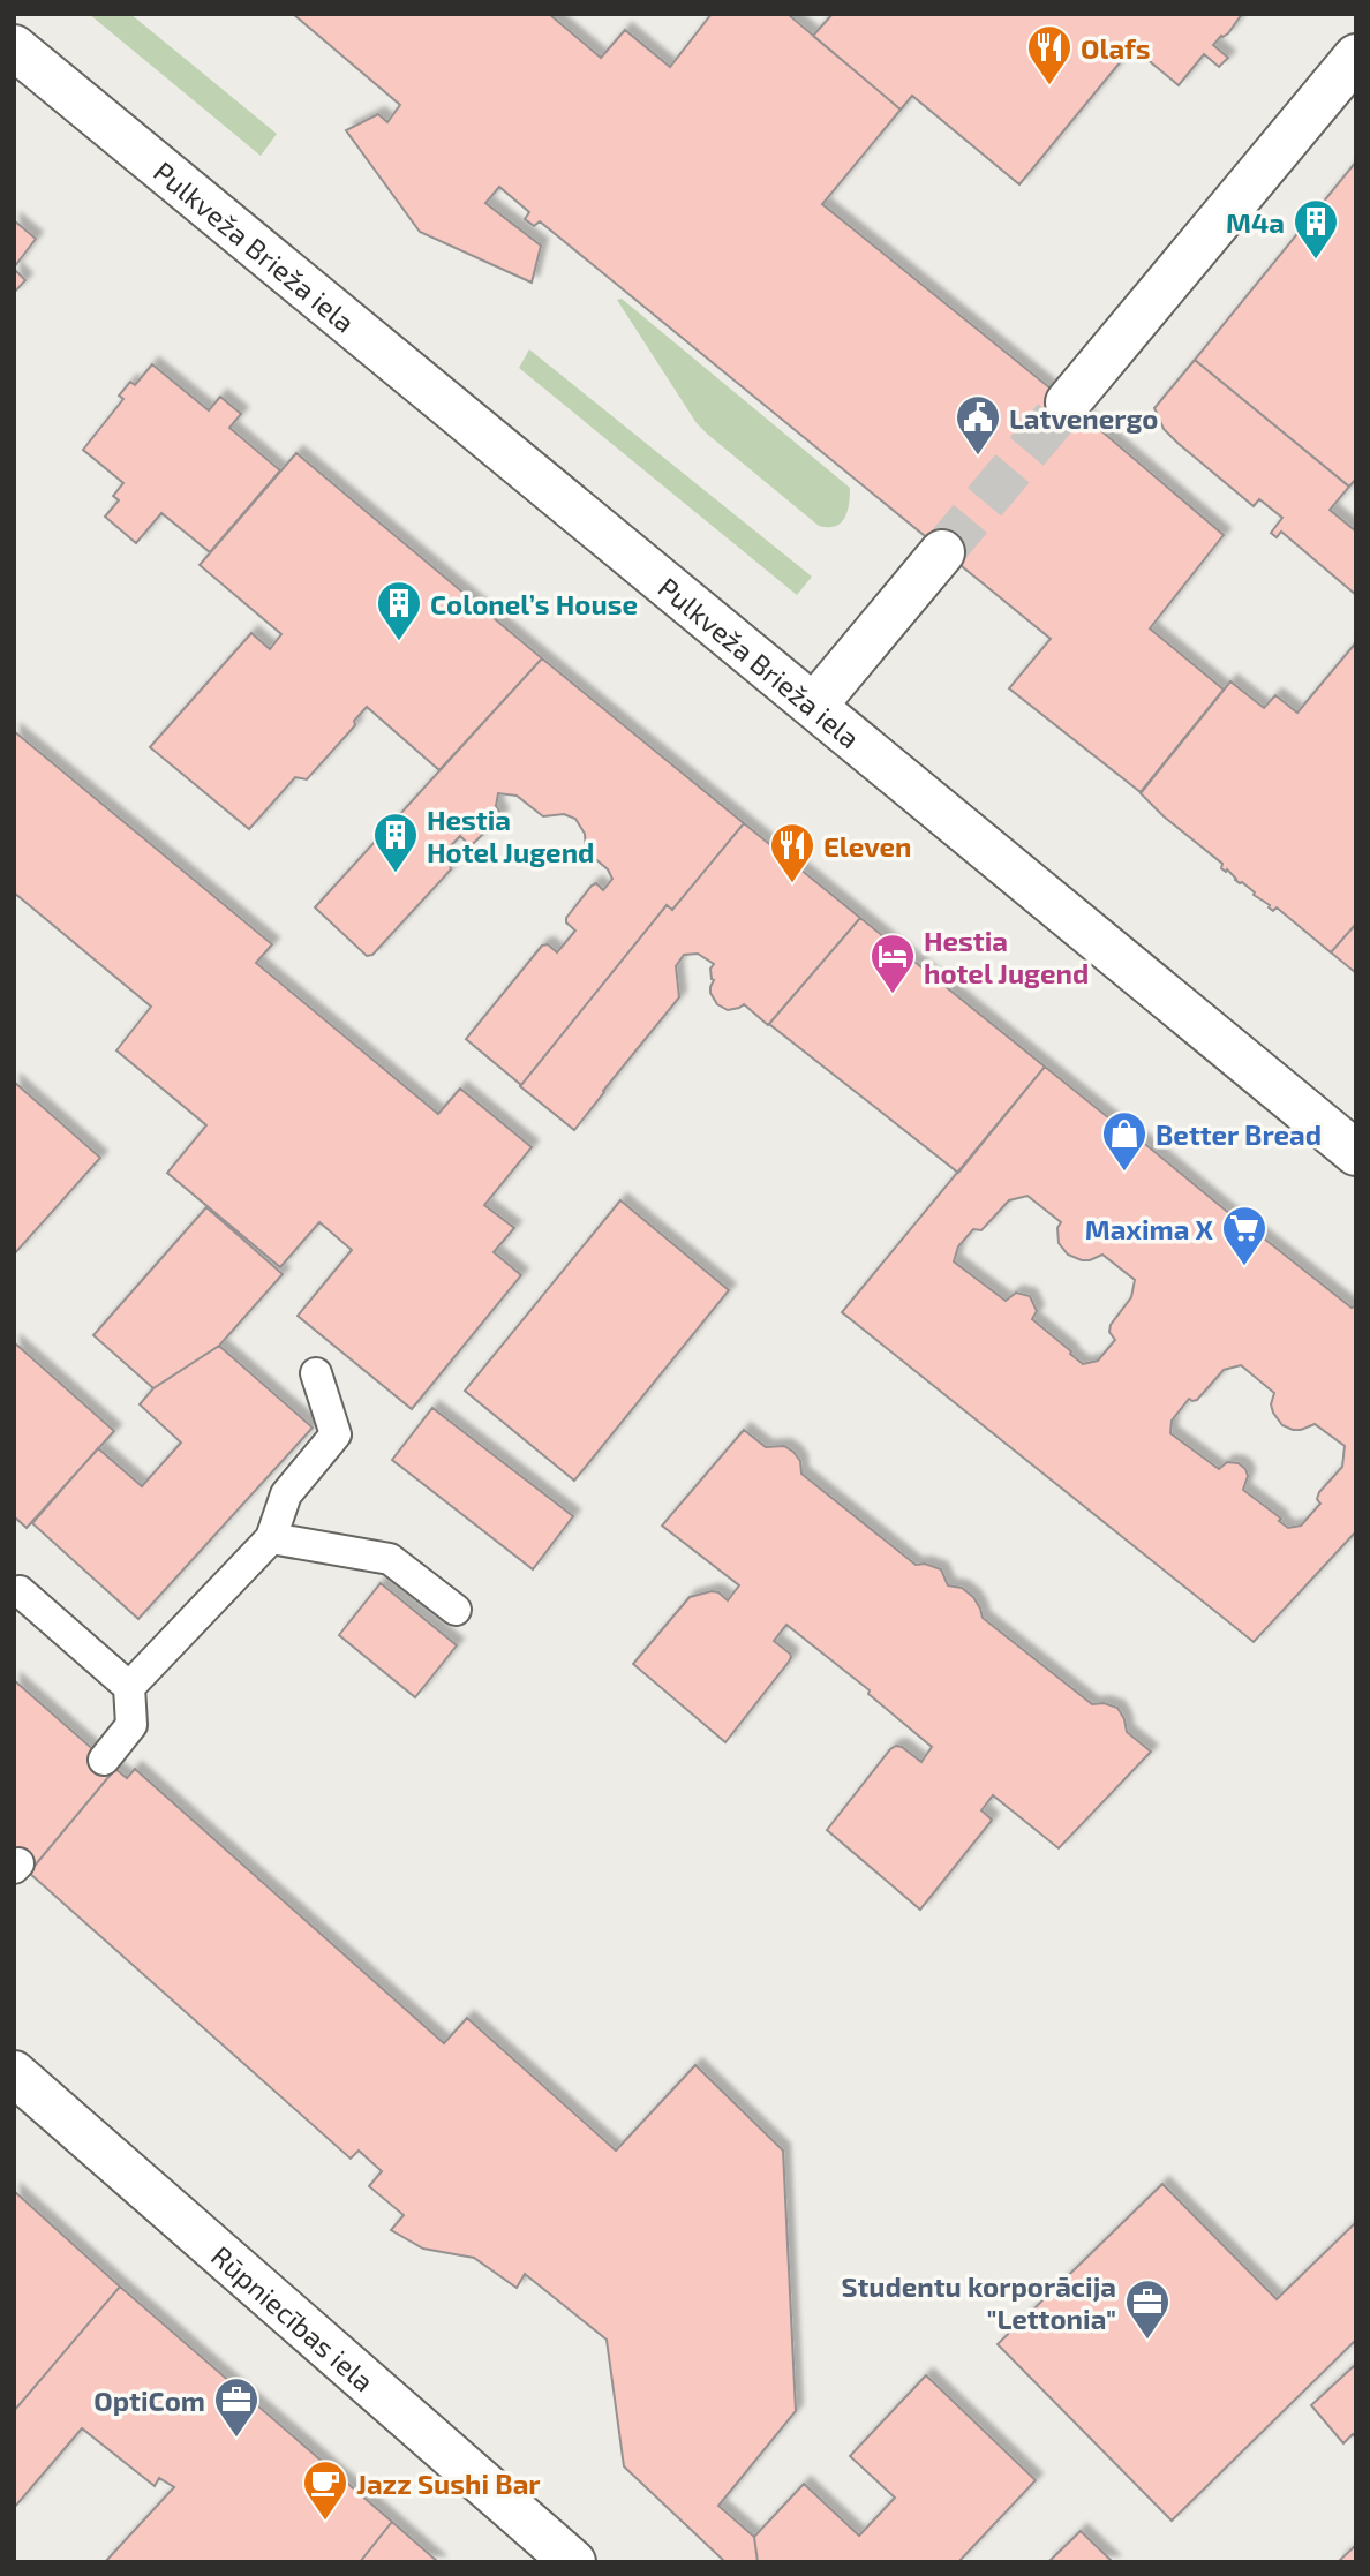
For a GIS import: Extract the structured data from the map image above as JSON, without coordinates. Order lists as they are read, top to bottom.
{
  "streets": {
    "main road": ["Pulkveža Brieža iela", "Rūpniecības iela"]
  },
  "places": {
    "restaurant": ["Olafs", "Eleven"],
    "building": ["M4a", "Colonel’s House", "Hestia Hotel Jugend"],
    "public building": ["Latvenergo"],
    "hotel": ["Hestia hotel Jugend"],
    "shop": ["Better Bread"],
    "supermarket": ["Maxima X"],
    "office": ["Studentu korporācija \"Lettonia\"", "OptiCom"],
    "cafe": ["Jazz Sushi Bar"]
  }
}
